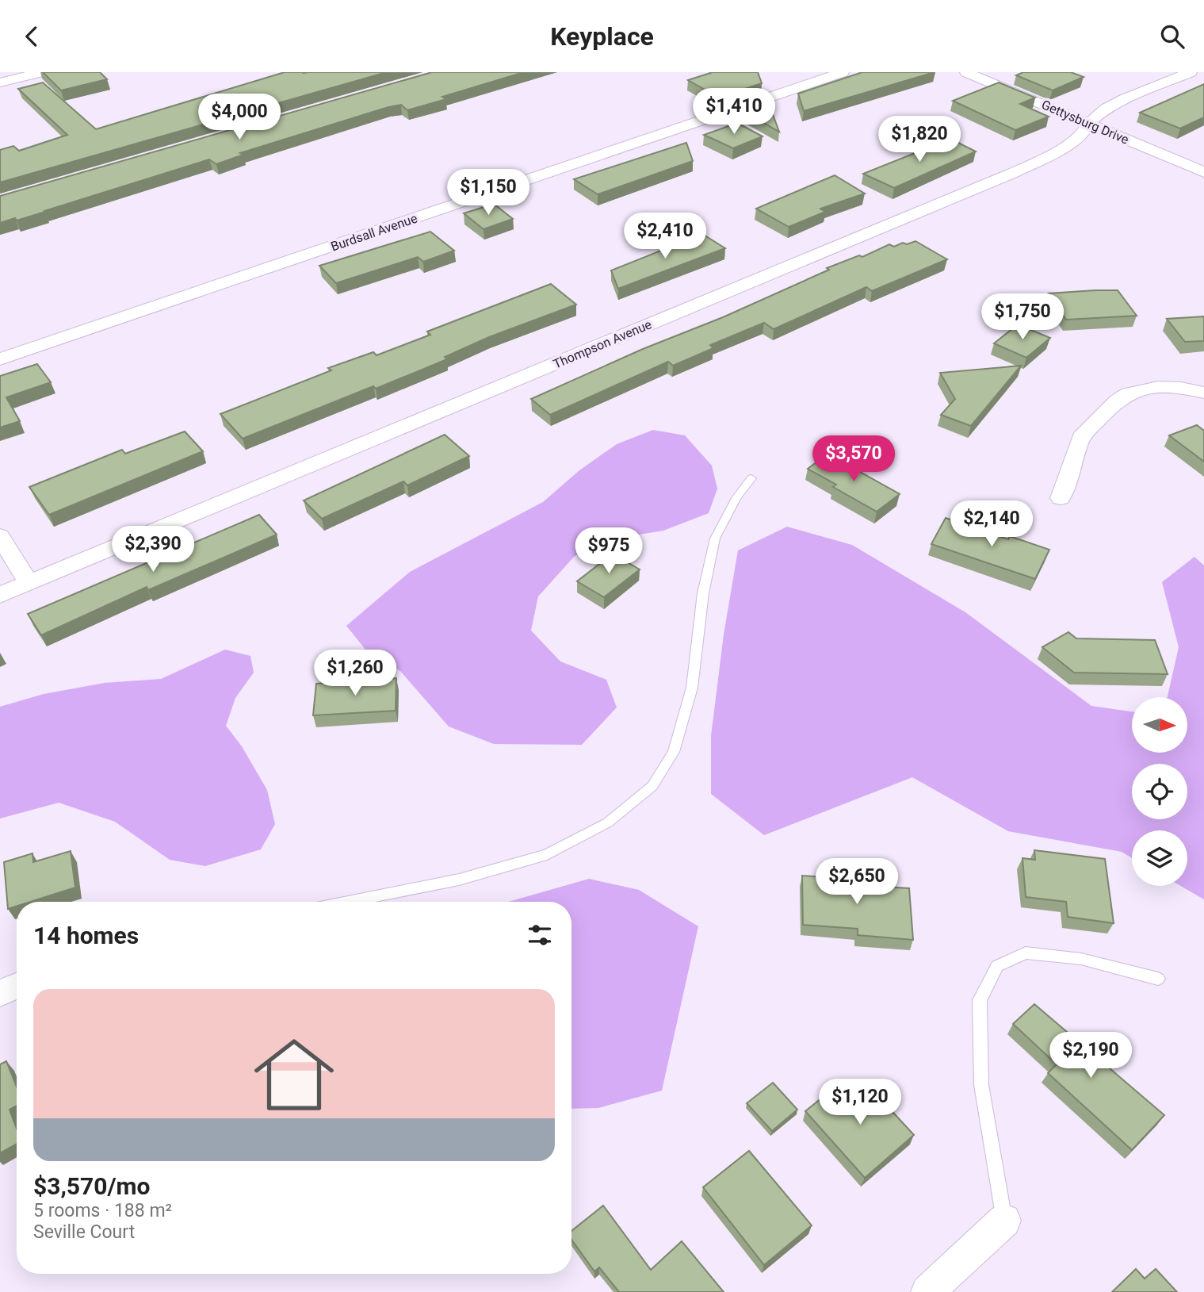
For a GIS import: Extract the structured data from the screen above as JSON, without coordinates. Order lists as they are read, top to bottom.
{
  "streets": {
    "street": ["Gettysburg Drive", "Burdsall Avenue", "Thompson Avenue"]
  },
  "crossings": [
    ["Gettysburg Drive", "Thompson Avenue"]
  ],
  "north": "right",
  "page": {
    "header": "Keyplace",
    "price": [
      "$1,410",
      "$4,000",
      "$1,820",
      "$1,150",
      "$2,410",
      "$1,750",
      "$3,570",
      "$2,140",
      "$2,390",
      "$975",
      "$1,260",
      "$2,650",
      "$2,190",
      "$1,120"
    ],
    "heading": "14 homes",
    "list": [
      {
        "name": "$3,570/mo",
        "note": "5 rooms · 188 m² · Seville Court"
      }
    ]
  }
}
